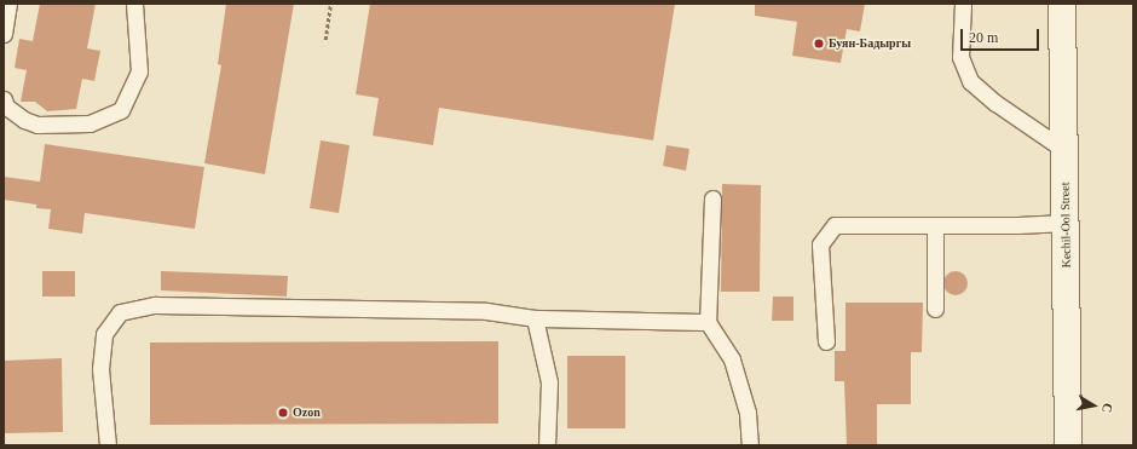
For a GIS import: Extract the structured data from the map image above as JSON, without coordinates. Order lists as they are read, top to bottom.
{
  "streets": {
    "street": ["Kechil-Ool Street"]
  },
  "places": ["Буян-Бадыргы", "Ozon"],
  "scale_bar": "20 m",
  "north": "right"
}
